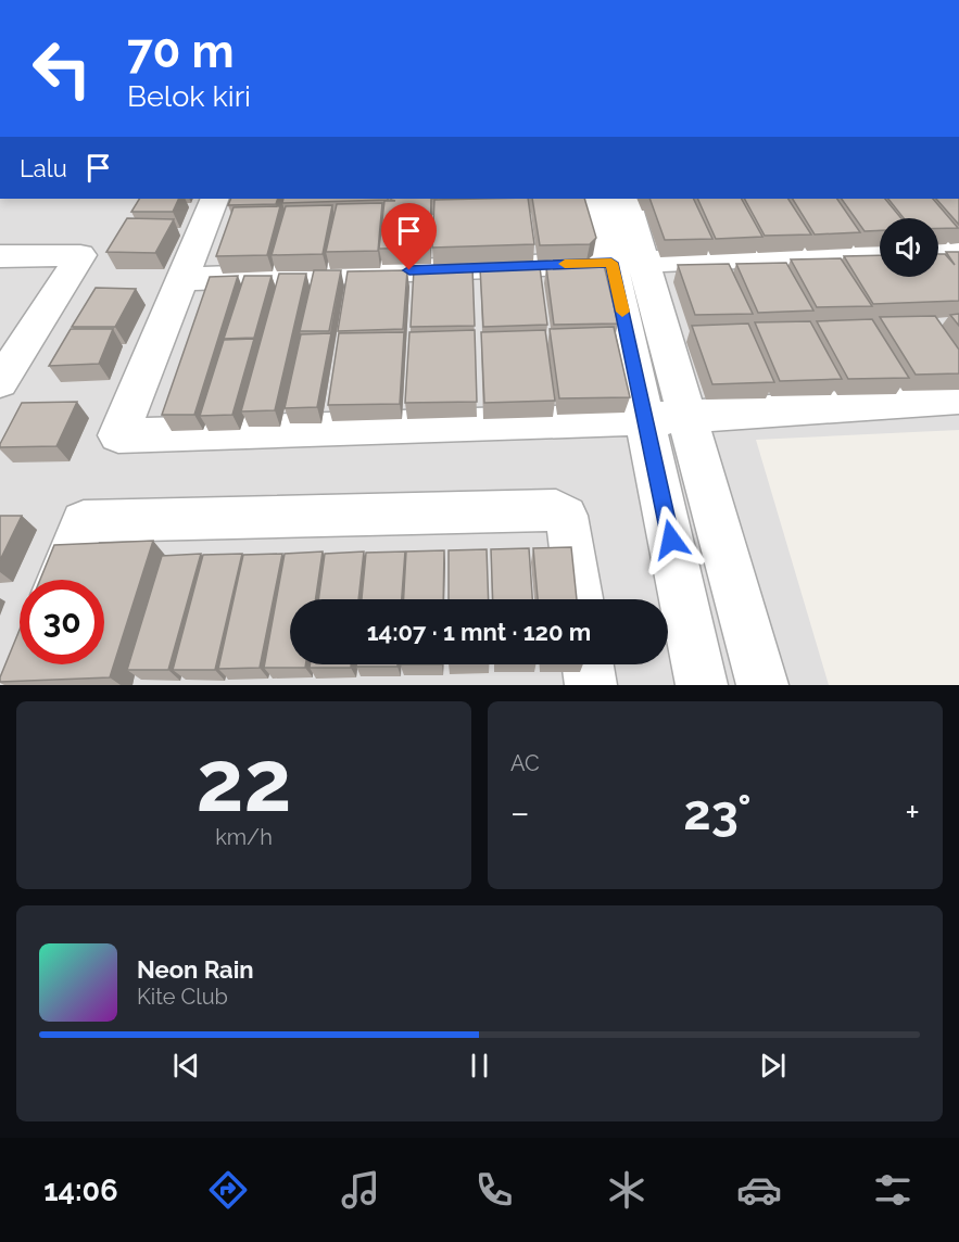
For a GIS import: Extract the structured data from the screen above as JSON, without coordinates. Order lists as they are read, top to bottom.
{
  "page": {
    "turn": ["70 m", "Belok kiri"],
    "then": "Lalu",
    "limit": "30",
    "trip": "14:07 · 1 mnt · 120 m",
    "tile": [
      ["22", "km/h"],
      "AC"
    ],
    "heat": ["−", "23°", "+"],
    "song": ["Neon Rain", "Kite Club"],
    "tabs": "14:06"
  }
}
